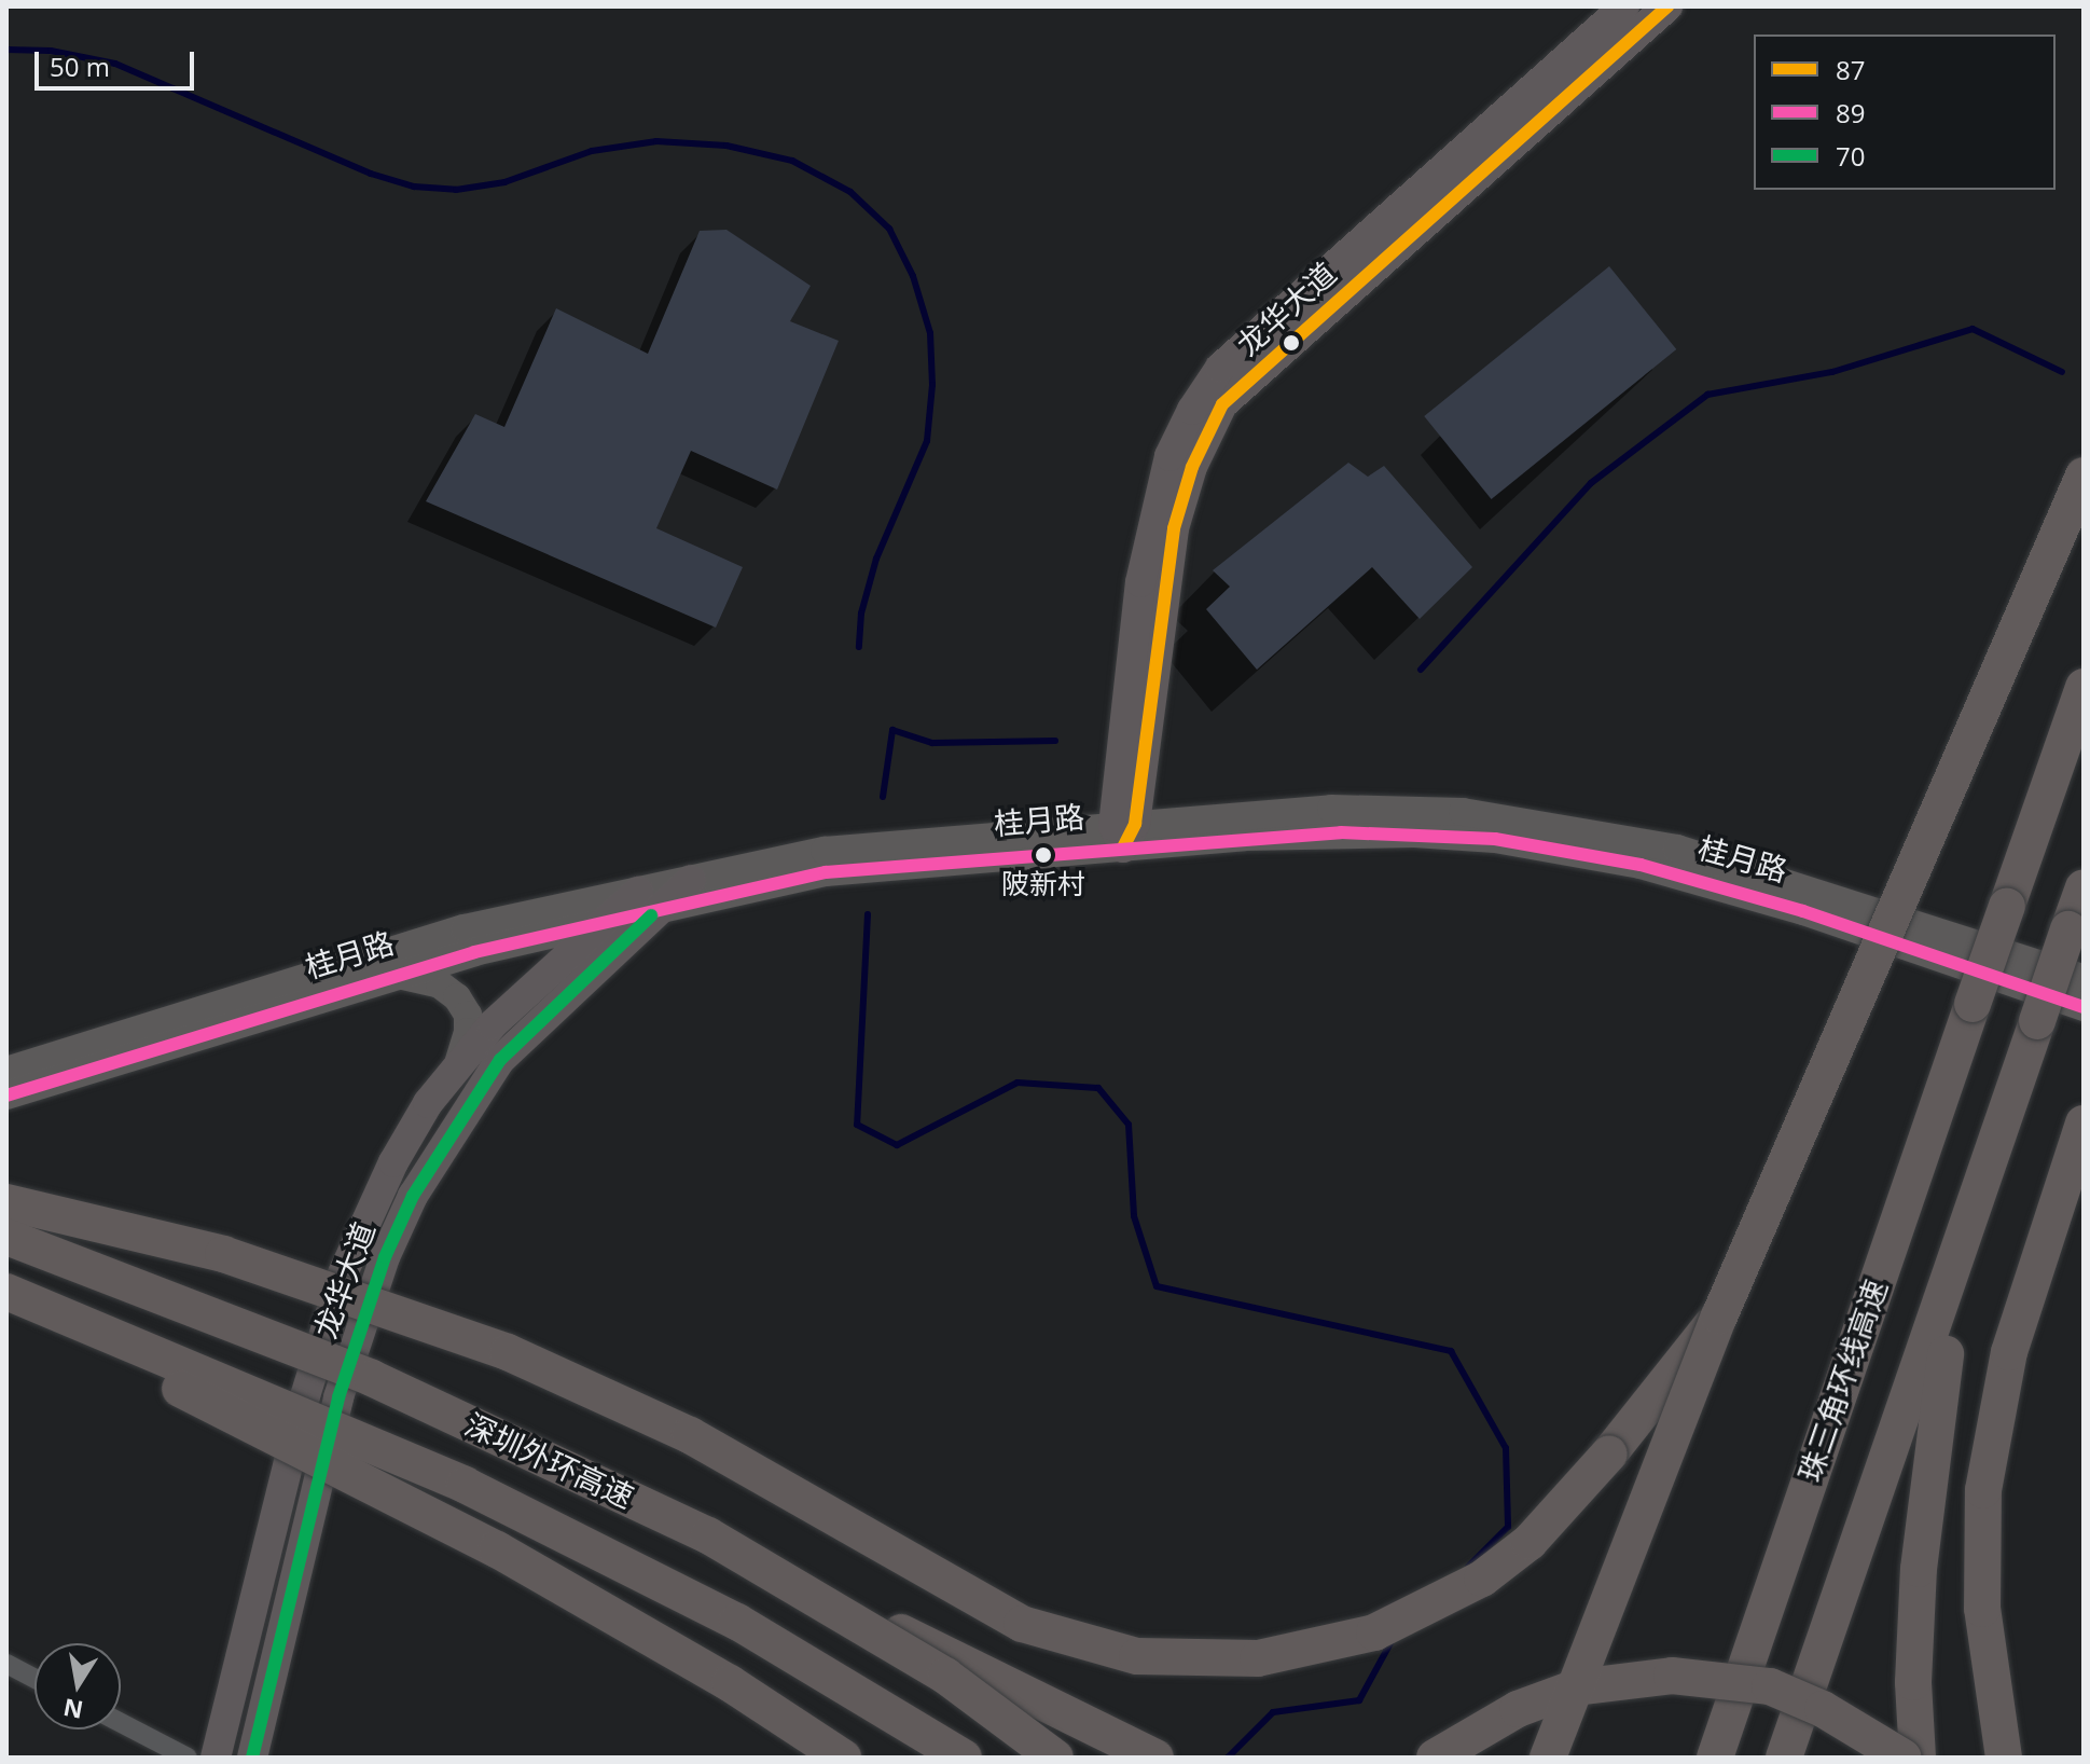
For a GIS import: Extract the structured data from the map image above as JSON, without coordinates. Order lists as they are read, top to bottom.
{
  "streets": {
    "highway": ["珠三角环线高速", "深圳外环高速"],
    "main road": ["龙华大道", "桂月路"]
  },
  "crossings": [
    ["龙华大道", "桂月路"]
  ],
  "places": ["陂新村"],
  "lines": ["transit line 87", "transit line 89", "transit line 70"],
  "legend": ["87", "89", "70"],
  "scale_bar": "50 m",
  "north": "bottom"
}
